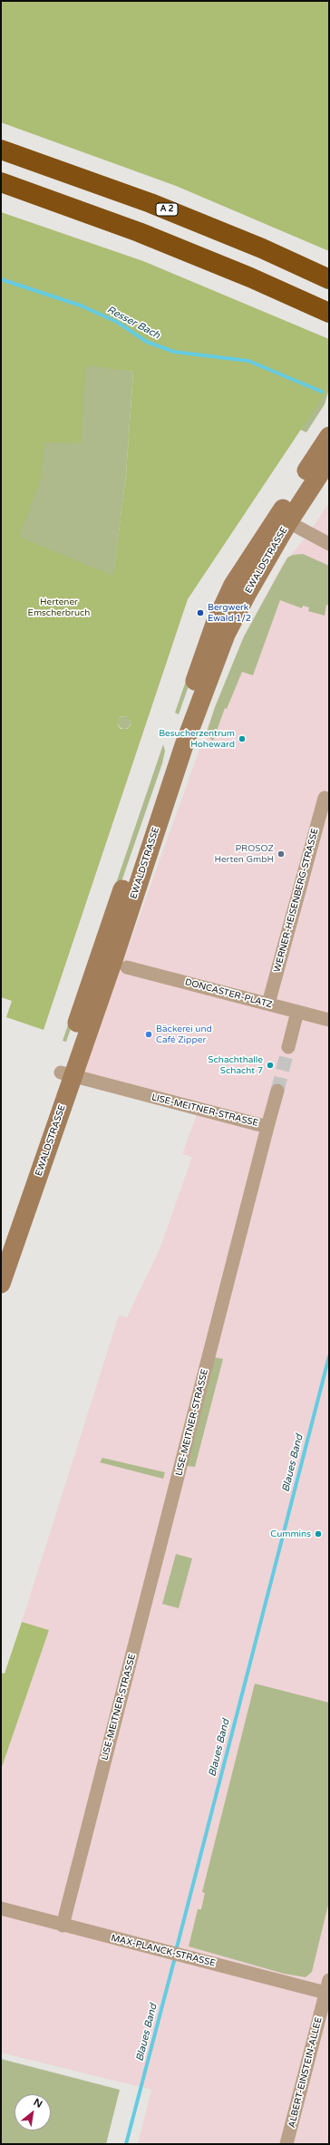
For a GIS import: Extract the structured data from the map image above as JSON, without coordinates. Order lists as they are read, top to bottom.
{
  "streets": {
    "highway": ["A 2"],
    "main road": ["EWALDSTRASSE"],
    "street": [
      "WERNER-HEISENBERG-STRASSE",
      "DONCASTER-PLATZ",
      "LISE-MEITNER-STRASSE",
      "MAX-PLANCK-STRASSE",
      "ALBERT-EINSTEIN-ALLEE"
    ]
  },
  "crossings": [
    ["EWALDSTRASSE", "LISE-MEITNER-STRASSE"],
    ["WERNER-HEISENBERG-STRASSE", "DONCASTER-PLATZ"],
    ["LISE-MEITNER-STRASSE", "MAX-PLANCK-STRASSE"],
    ["MAX-PLANCK-STRASSE", "ALBERT-EINSTEIN-ALLEE"]
  ],
  "water": ["Resser Bach", "Blaues Band"],
  "parks": ["Hertener Emscherbruch"],
  "places": [
    "Bergwerk Ewald 1/2",
    "Besucherzentrum Hoheward",
    "PROSOZ Herten GmbH",
    "Bäckerei und Café Zipper",
    "Schachthalle Schacht 7",
    "Cummins"
  ],
  "north": "top right"
}
